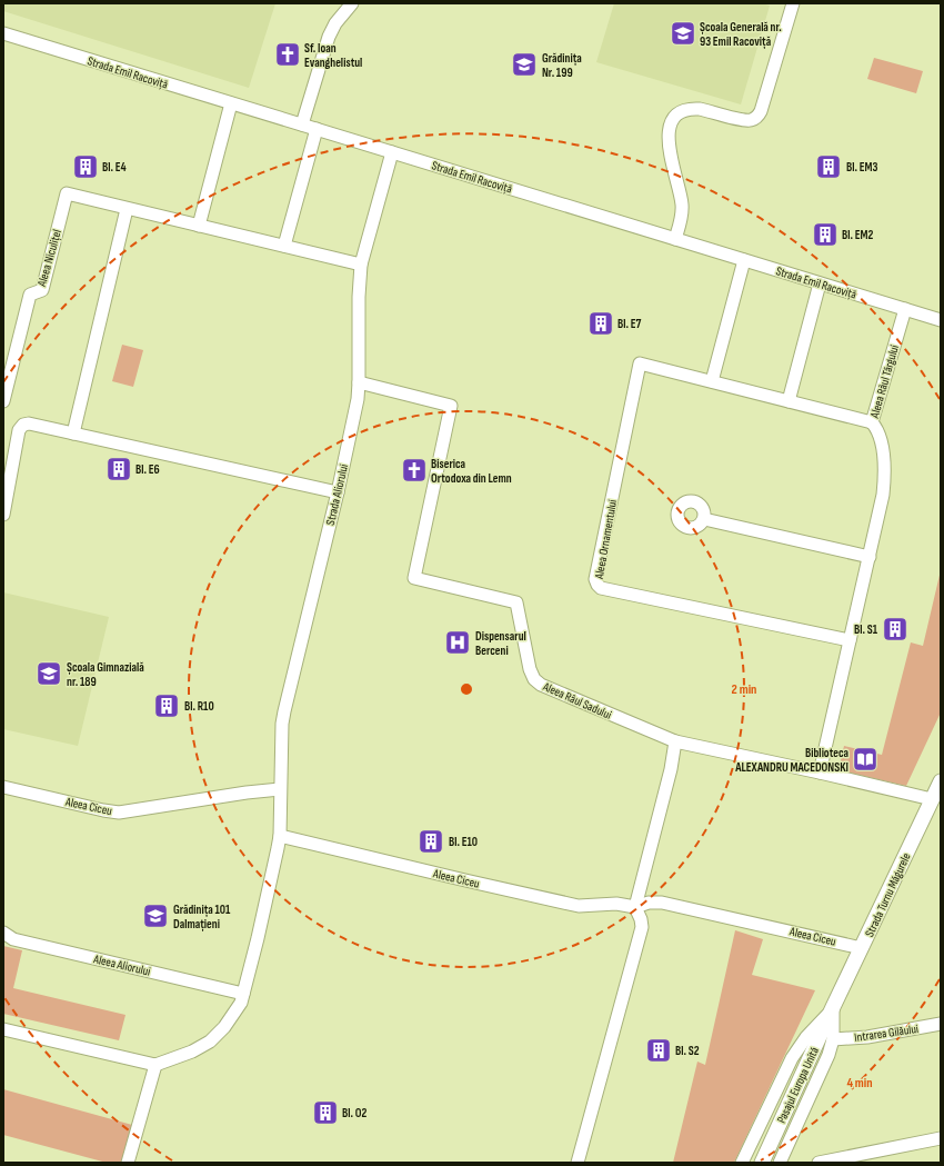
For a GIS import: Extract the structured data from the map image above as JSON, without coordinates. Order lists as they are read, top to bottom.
{
  "streets": {
    "main road": ["Strada Turnu Măgurele", "Pasajul Europa Unită"],
    "street": [
      "Strada Emil Racoviță",
      "Aleea Niculițel",
      "Aleea Râul Târgului",
      "Strada Aliorului",
      "Aleea Ornamentului",
      "Aleea Râul Sadului",
      "Aleea Ciceu",
      "Aleea Aliorului",
      "Intrarea Gilăului"
    ]
  },
  "crossings": [
    ["Strada Emil Racoviță", "Aleea Râul Târgului"],
    ["Strada Emil Racoviță", "Strada Aliorului"],
    ["Aleea Niculițel", "Strada Aliorului"],
    ["Aleea Râul Târgului", "Aleea Ornamentului"],
    ["Aleea Râul Târgului", "Aleea Râul Sadului"],
    ["Strada Aliorului", "Aleea Râul Sadului"],
    ["Strada Aliorului", "Aleea Ciceu"],
    ["Aleea Râul Sadului", "Strada Turnu Măgurele"],
    ["Aleea Ciceu", "Strada Turnu Măgurele"],
    ["Strada Turnu Măgurele", "Intrarea Gilăului"],
    ["Strada Turnu Măgurele", "Pasajul Europa Unită"]
  ],
  "places": {
    "school or university": [
      "Școala Generală nr. 93 Emil Racoviță",
      "Grădinița Nr. 199",
      "Școala Gimnazială nr. 189",
      "Grădinița 101 Dalmațieni"
    ],
    "church": ["Sf. Ioan Evanghelistul", "Biserica Ortodoxa din Lemn"],
    "building": [
      "Bl. E4",
      "Bl. EM3",
      "Bl. EM2",
      "Bl. E7",
      "Bl. E6",
      "Bl. S1",
      "Bl. R10",
      "Bl. E10",
      "Bl. S2",
      "Bl. O2"
    ],
    "hospital": ["Dispensarul Berceni"],
    "library": ["Biblioteca ALEXANDRU MACEDONSKI"]
  },
  "rings": ["2 min", "4 min"]
}
